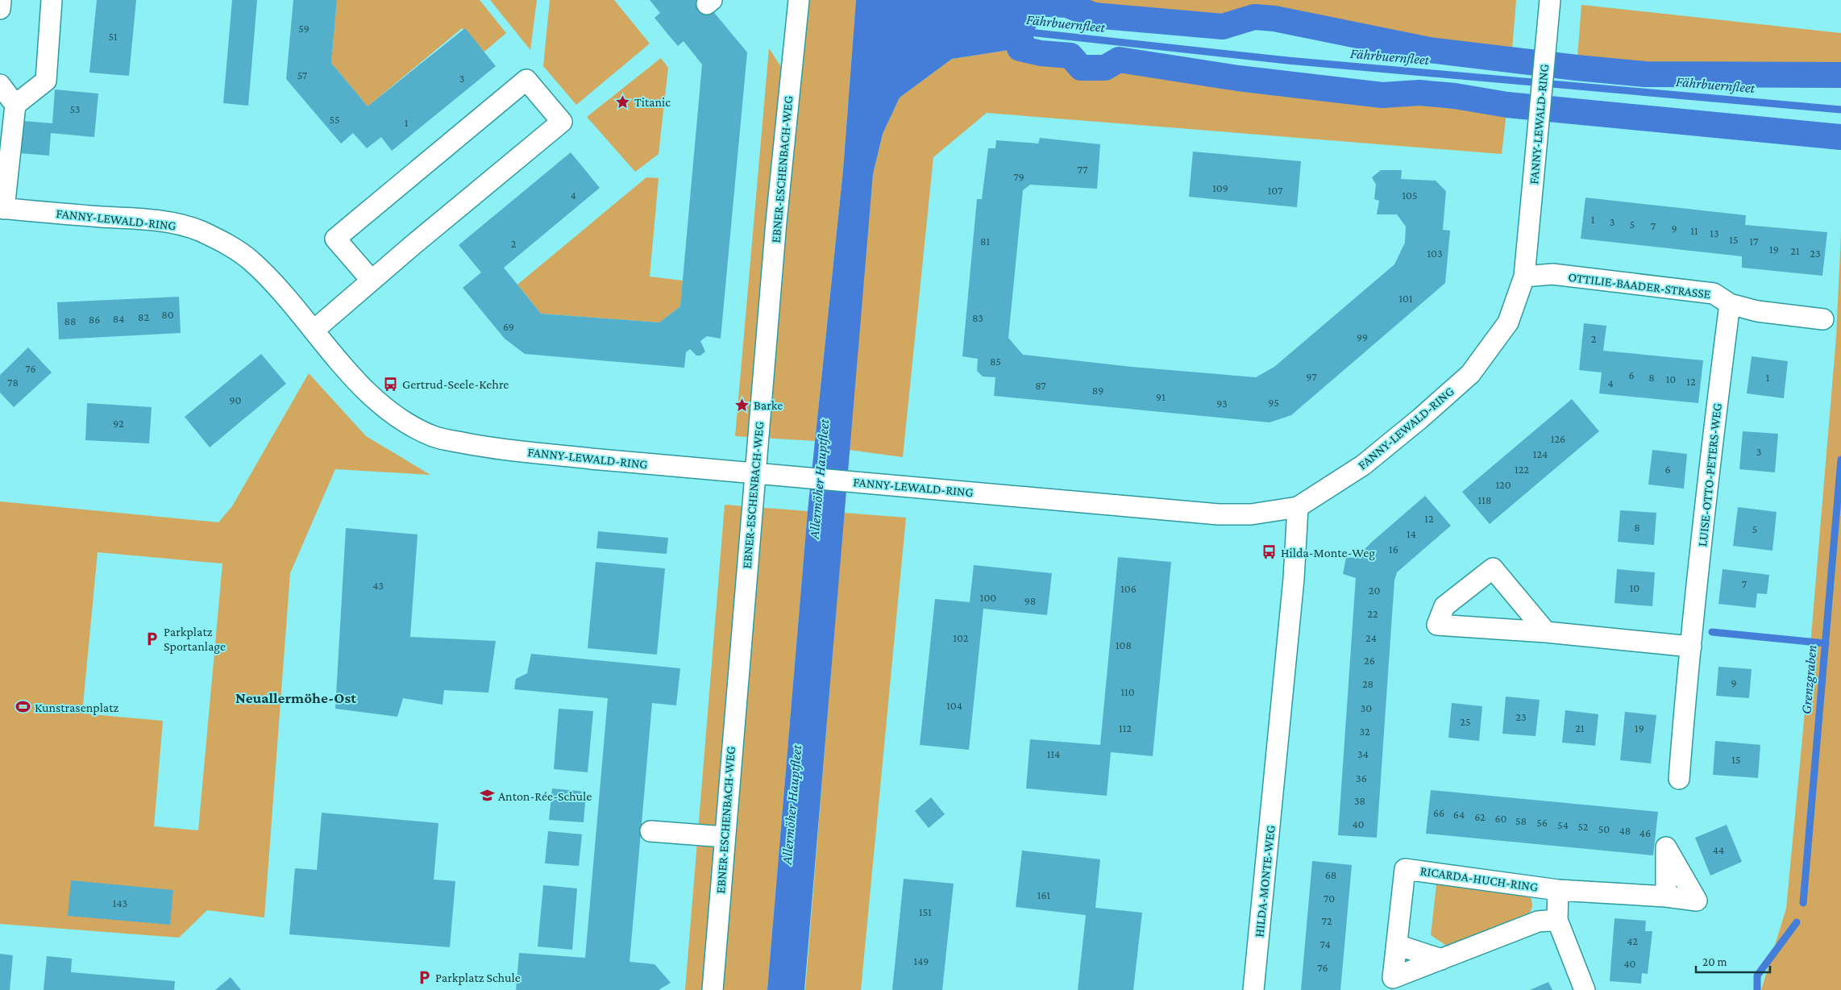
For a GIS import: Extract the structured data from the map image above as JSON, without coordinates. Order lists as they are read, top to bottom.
{
  "streets": {
    "street": [
      "FANNY-LEWALD-RING",
      "EBNER-ESCHENBACH-WEG",
      "OTTILIE-BAADER-STRASSE",
      "LUISE-OTTO-PETERS-WEG",
      "RICARDA-HUCH-RING",
      "HILDA-MONTE-WEG"
    ]
  },
  "crossings": [
    ["FANNY-LEWALD-RING", "EBNER-ESCHENBACH-WEG"],
    ["FANNY-LEWALD-RING", "OTTILIE-BAADER-STRASSE"],
    ["FANNY-LEWALD-RING", "HILDA-MONTE-WEG"],
    ["OTTILIE-BAADER-STRASSE", "LUISE-OTTO-PETERS-WEG"]
  ],
  "districts": ["Neuallermöhe-Ost"],
  "water": ["Fährbuernfleet", "Allermöher Hauptfleet", "Grenzgraben"],
  "places": {
    "place": ["Titanic", "Barke"],
    "bus stop": ["Gertrud-Seele-Kehre", "Hilda-Monte-Weg"],
    "parking": ["Parkplatz Sportanlage", "Parkplatz Schule"],
    "sports": ["Kunstrasenplatz"],
    "school or university": ["Anton-Rée-Schule"]
  },
  "house_numbers": [
    "59",
    "51",
    "57",
    "3",
    "53",
    "55",
    "1",
    "77",
    "79",
    "109",
    "107",
    "4",
    "105",
    "1",
    "3",
    "5",
    "7",
    "9",
    "11",
    "13",
    "15",
    "81",
    "17",
    "2",
    "19",
    "21",
    "103",
    "23",
    "101",
    "80",
    "82",
    "83",
    "84",
    "86",
    "88",
    "69",
    "99",
    "2",
    "85",
    "76",
    "6",
    "97",
    "8",
    "1",
    "10",
    "12",
    "78",
    "4",
    "87",
    "89",
    "91",
    "90",
    "95",
    "93",
    "92",
    "126",
    "3",
    "124",
    "122",
    "6",
    "120",
    "118",
    "12",
    "8",
    "5",
    "14",
    "16",
    "7",
    "43",
    "10",
    "106",
    "20",
    "100",
    "98",
    "22",
    "102",
    "24",
    "108",
    "26",
    "9",
    "28",
    "110",
    "104",
    "30",
    "23",
    "25",
    "112",
    "21",
    "19",
    "32",
    "114",
    "34",
    "15",
    "36",
    "38",
    "66",
    "64",
    "62",
    "60",
    "58",
    "56",
    "40",
    "54",
    "52",
    "50",
    "48",
    "46",
    "44",
    "68",
    "161",
    "70",
    "143",
    "151",
    "72",
    "42",
    "74",
    "149",
    "40",
    "76"
  ],
  "scale_bar": "20 m"
}
